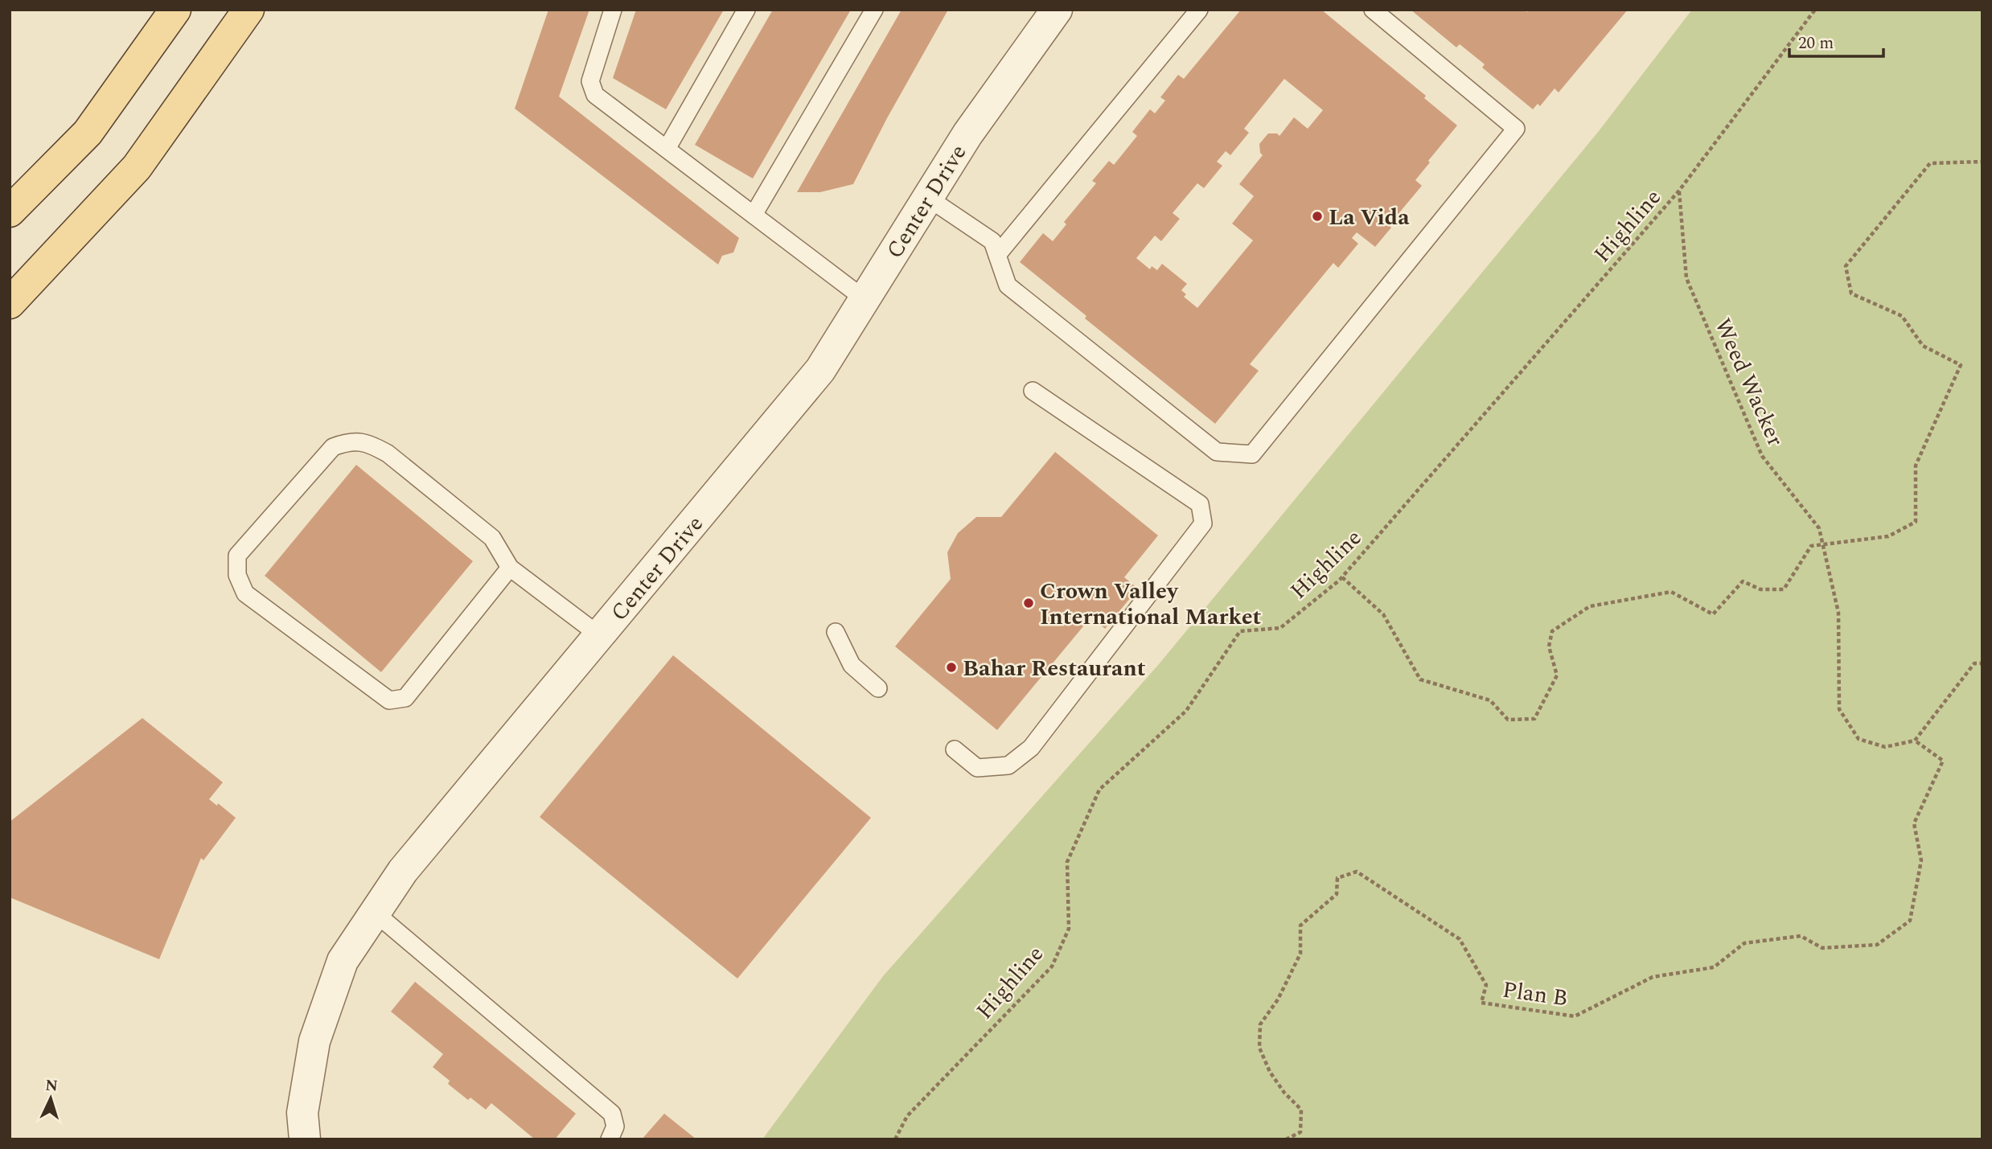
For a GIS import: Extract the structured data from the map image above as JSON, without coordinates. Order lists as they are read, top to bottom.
{
  "streets": {
    "street": ["Center Drive"],
    "path": ["Highline", "Weed Wacker", "Plan B"]
  },
  "crossings": [
    ["Highline", "Weed Wacker"],
    ["Weed Wacker", "Plan B"]
  ],
  "places": ["La Vida", "Crown Valley International Market", "Bahar Restaurant"],
  "scale_bar": "20 m",
  "north": "top"
}
